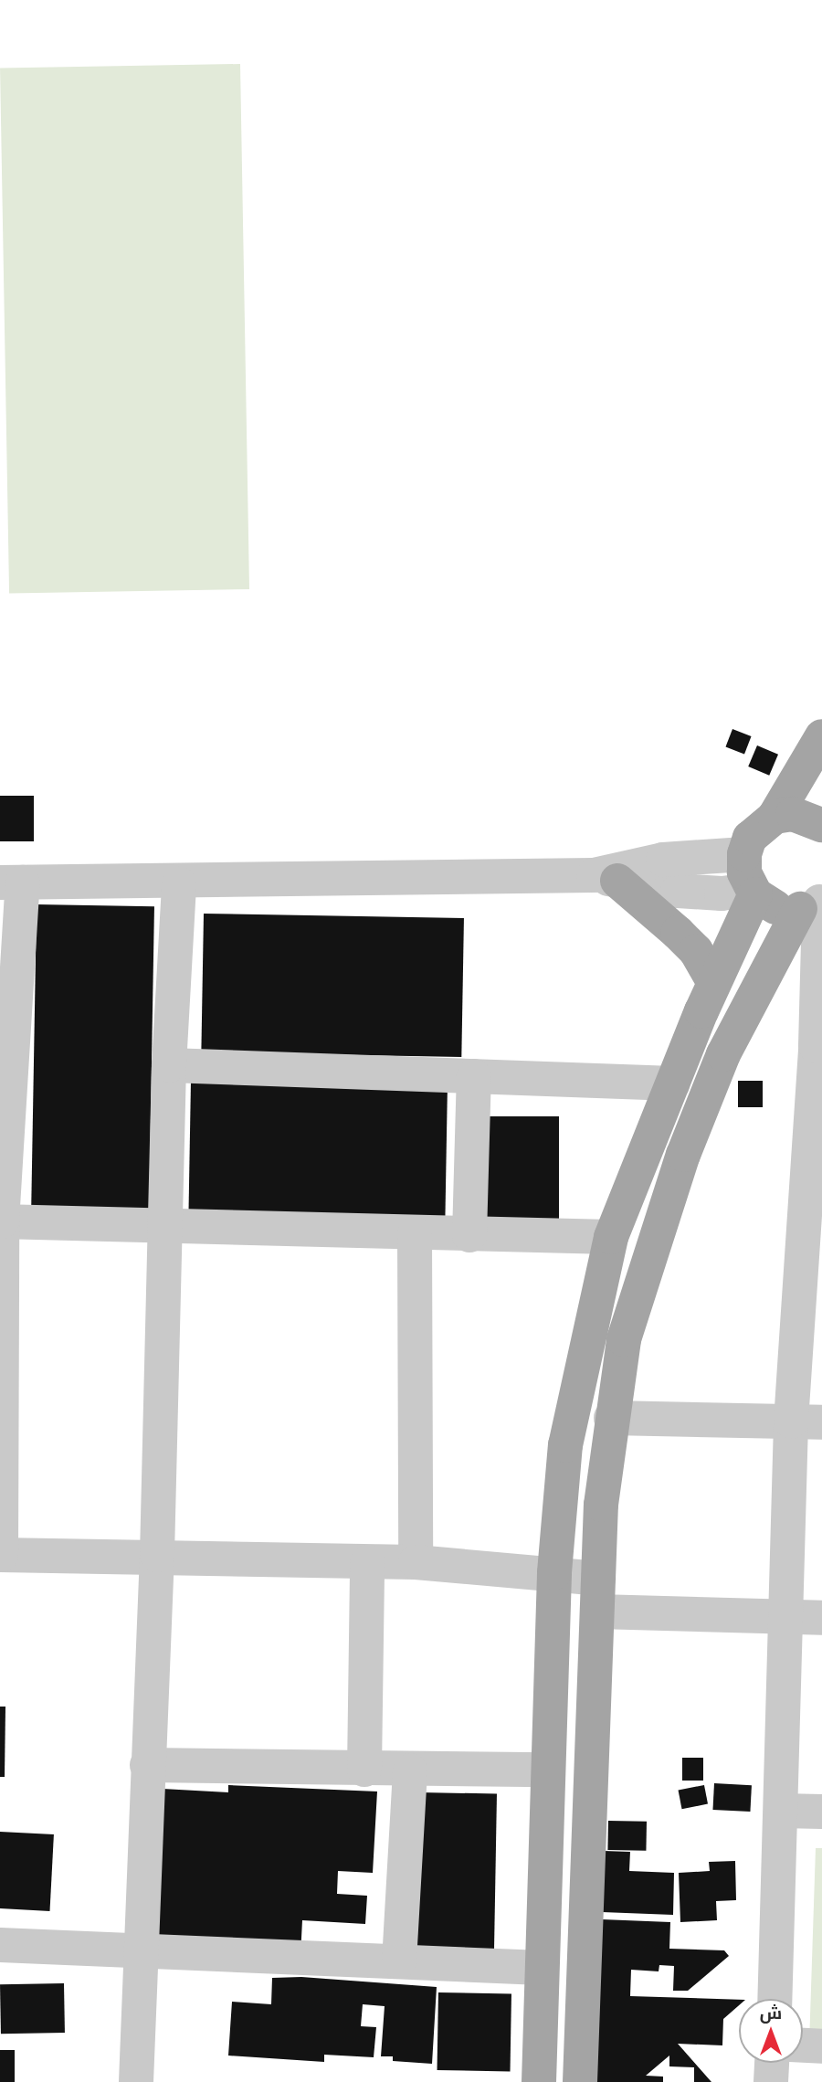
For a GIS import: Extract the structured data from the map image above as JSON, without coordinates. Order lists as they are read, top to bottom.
{
  "north": "top"
}
